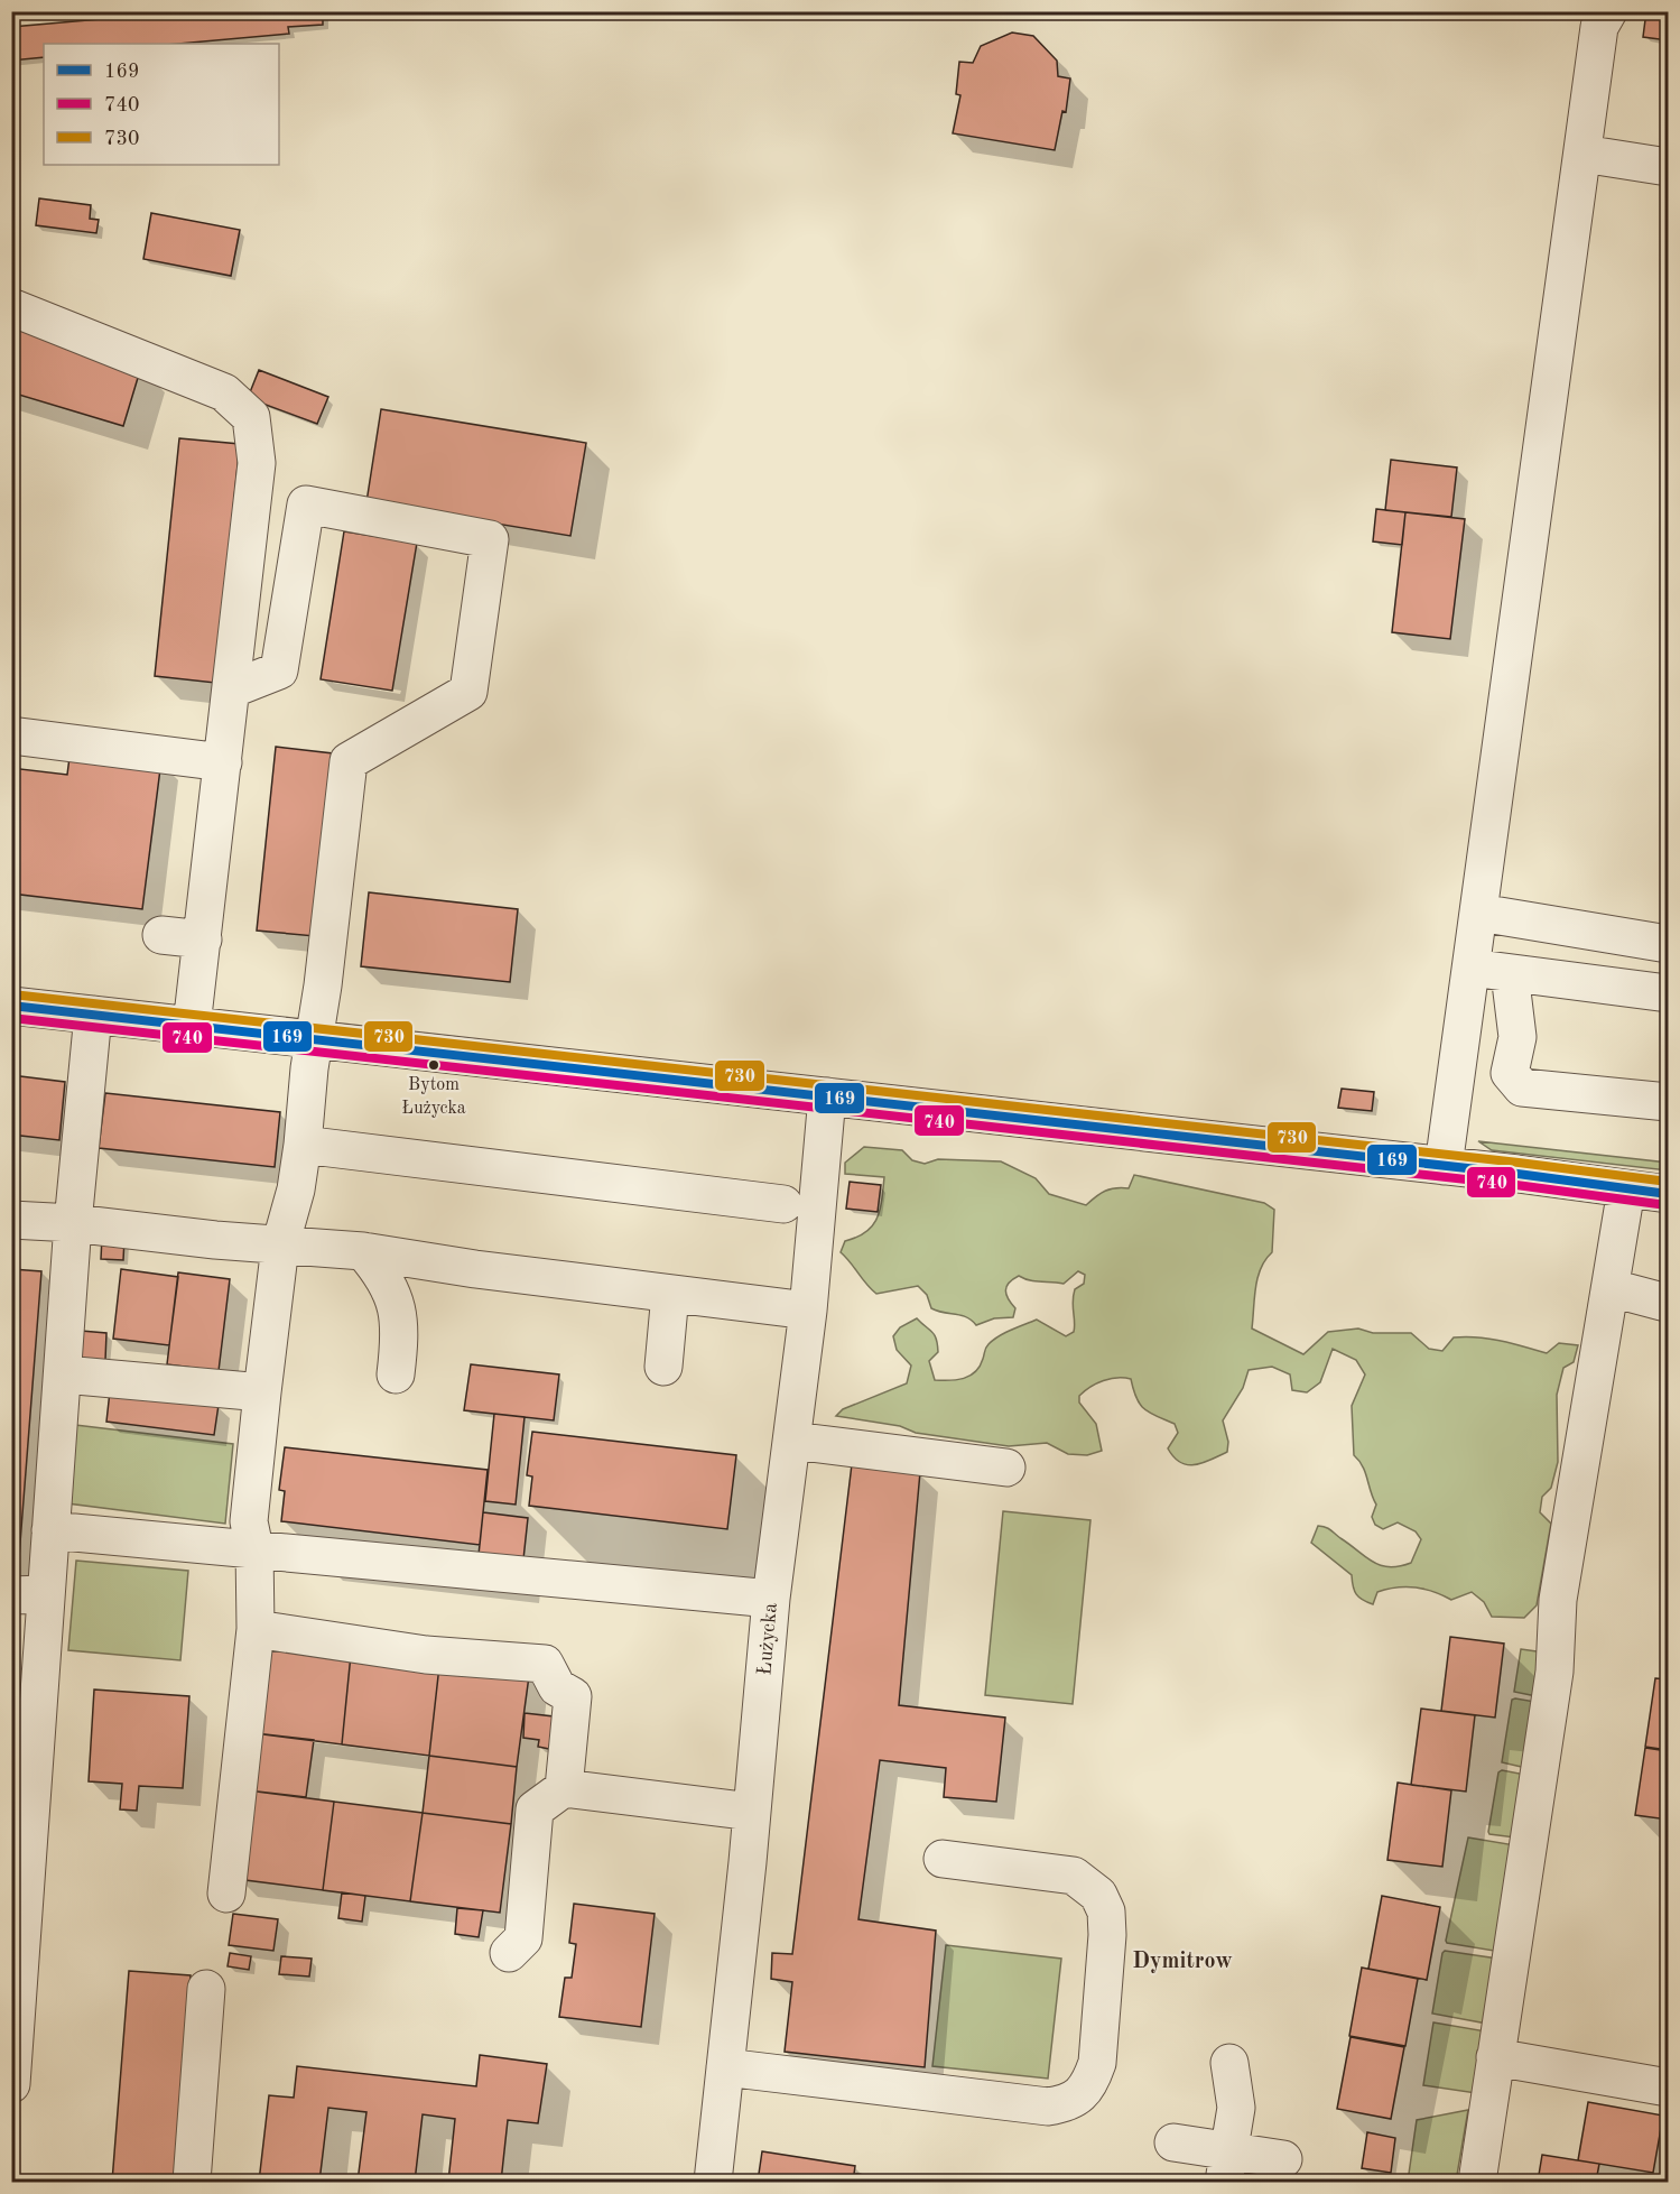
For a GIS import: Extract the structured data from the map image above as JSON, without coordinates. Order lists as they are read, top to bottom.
{
  "streets": {
    "street": ["Łużycka"]
  },
  "districts": ["Dymitrow"],
  "places": ["Bytom Łużycka"],
  "lines": ["transit line 730", "transit line 169", "transit line 740"],
  "legend": ["169", "740", "730"]
}
